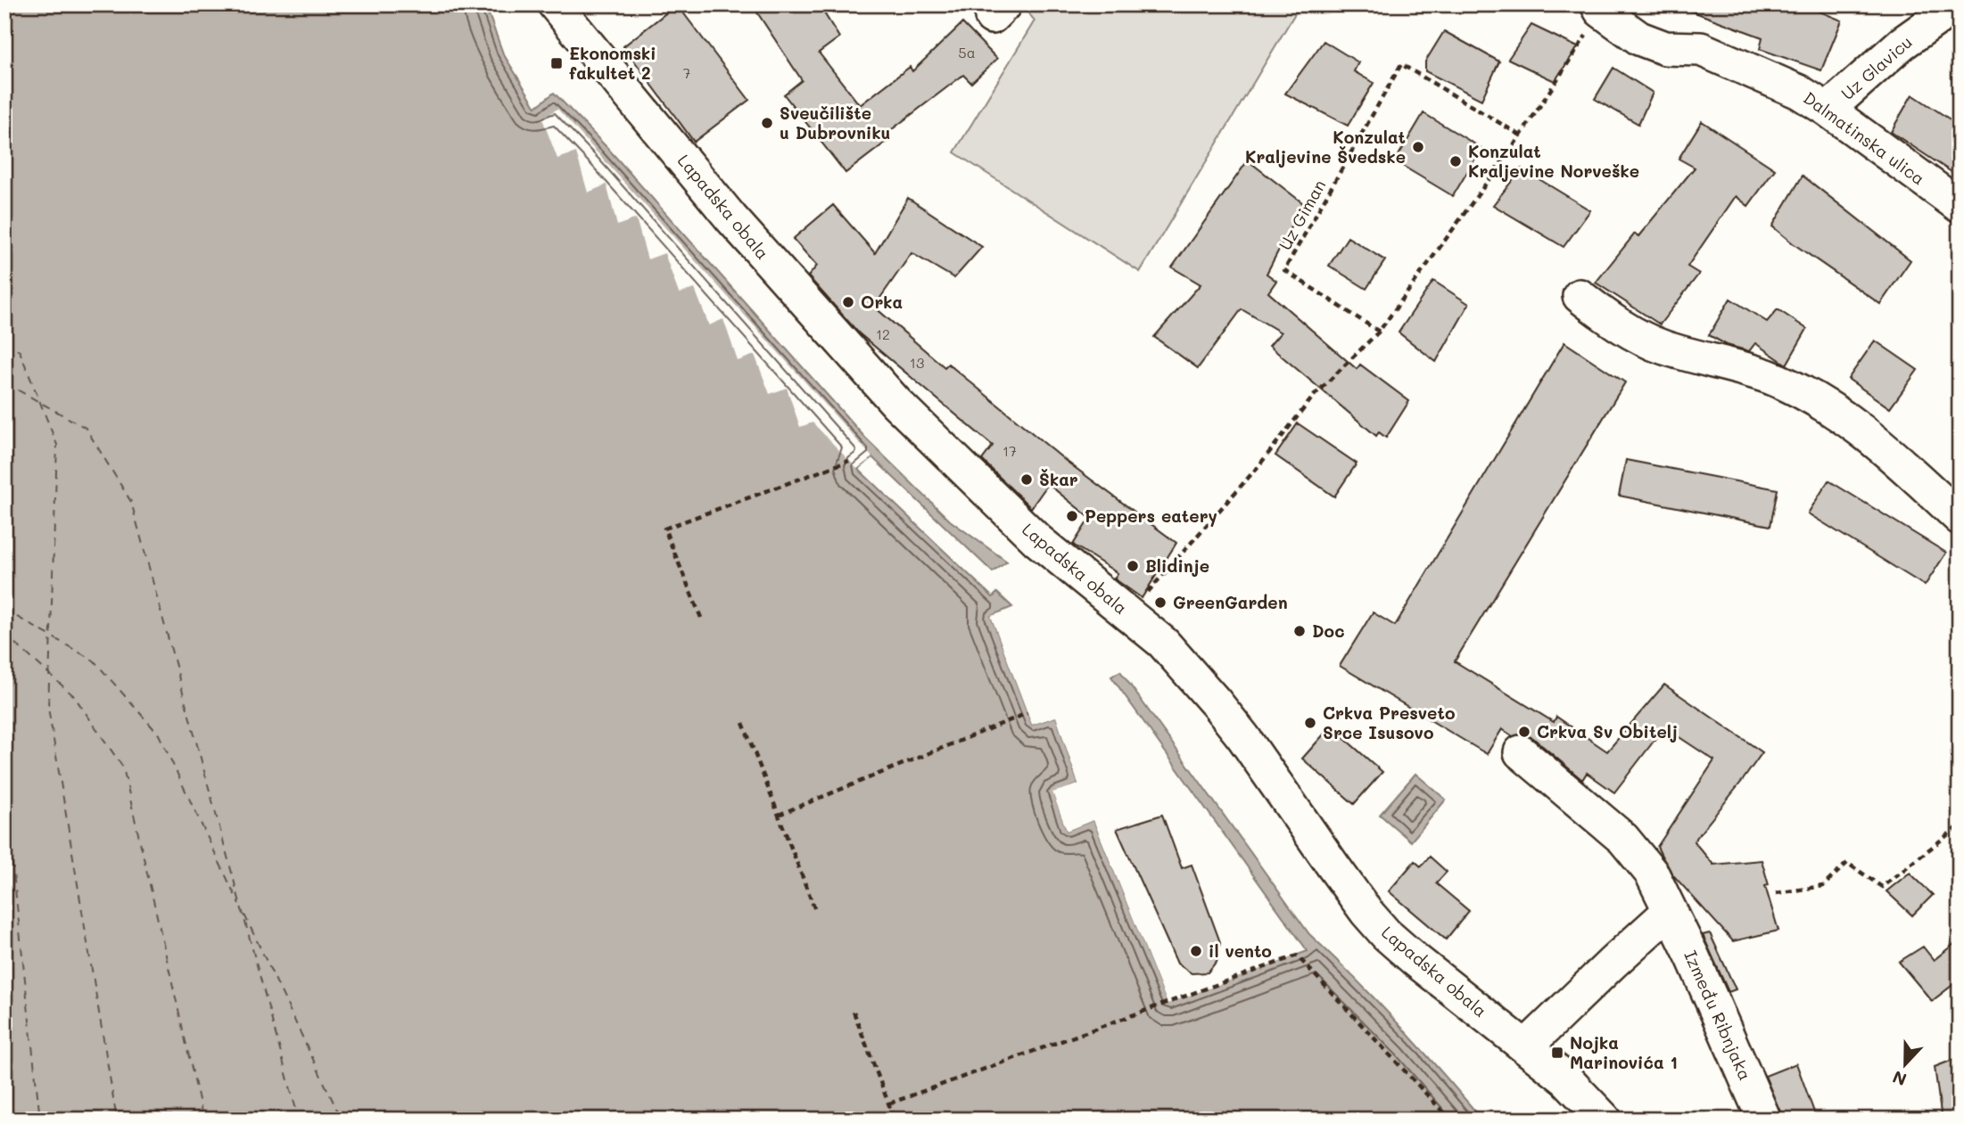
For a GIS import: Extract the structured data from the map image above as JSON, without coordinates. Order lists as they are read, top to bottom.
{
  "streets": {
    "street": [
      "Uz Glavicu",
      "Dalmatinska ulica",
      "Lapadska obala",
      "Između Ribnjaka"
    ],
    "path": ["Uz Giman"]
  },
  "crossings": [
    ["Uz Glavicu", "Dalmatinska ulica"]
  ],
  "places": {
    "transit": ["Ekonomski fakultet 2", "Nojka Marinovića 1"],
    "other": [
      "Sveučilište u Dubrovniku",
      "Konzulat Kraljevine Švedske",
      "Konzulat Kraljevine Norveške",
      "Orka",
      "Škar",
      "Peppers eatery",
      "Blidinje",
      "GreenGarden",
      "Doc",
      "Crkva Presveto Srce Isusovo",
      "Crkva Sv Obitelj",
      "il vento"
    ]
  },
  "house_numbers": [
    "5a",
    "7",
    "12",
    "13",
    "17"
  ],
  "north": "bottom"
}
